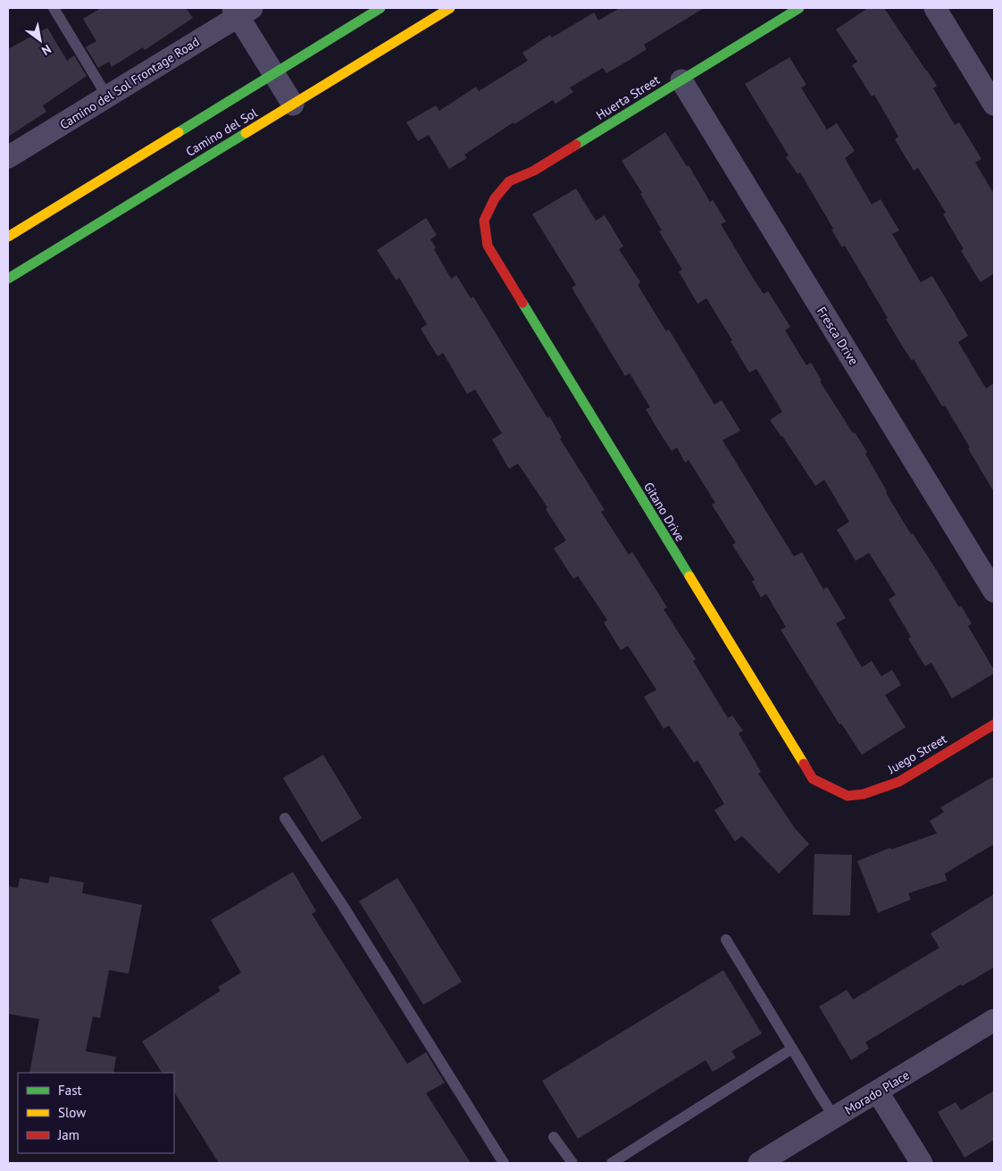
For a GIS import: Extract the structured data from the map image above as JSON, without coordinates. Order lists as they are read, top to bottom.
{
  "streets": {
    "street": [
      "Camino del Sol Frontage Road",
      "Huerta Street",
      "Camino del Sol",
      "Fresca Drive",
      "Gitano Drive",
      "Juego Street",
      "Morado Place"
    ]
  },
  "crossings": [
    ["Huerta Street", "Fresca Drive"],
    ["Huerta Street", "Gitano Drive"],
    ["Gitano Drive", "Juego Street"]
  ],
  "legend": ["Fast", "Slow", "Jam"],
  "north": "bottom right"
}
